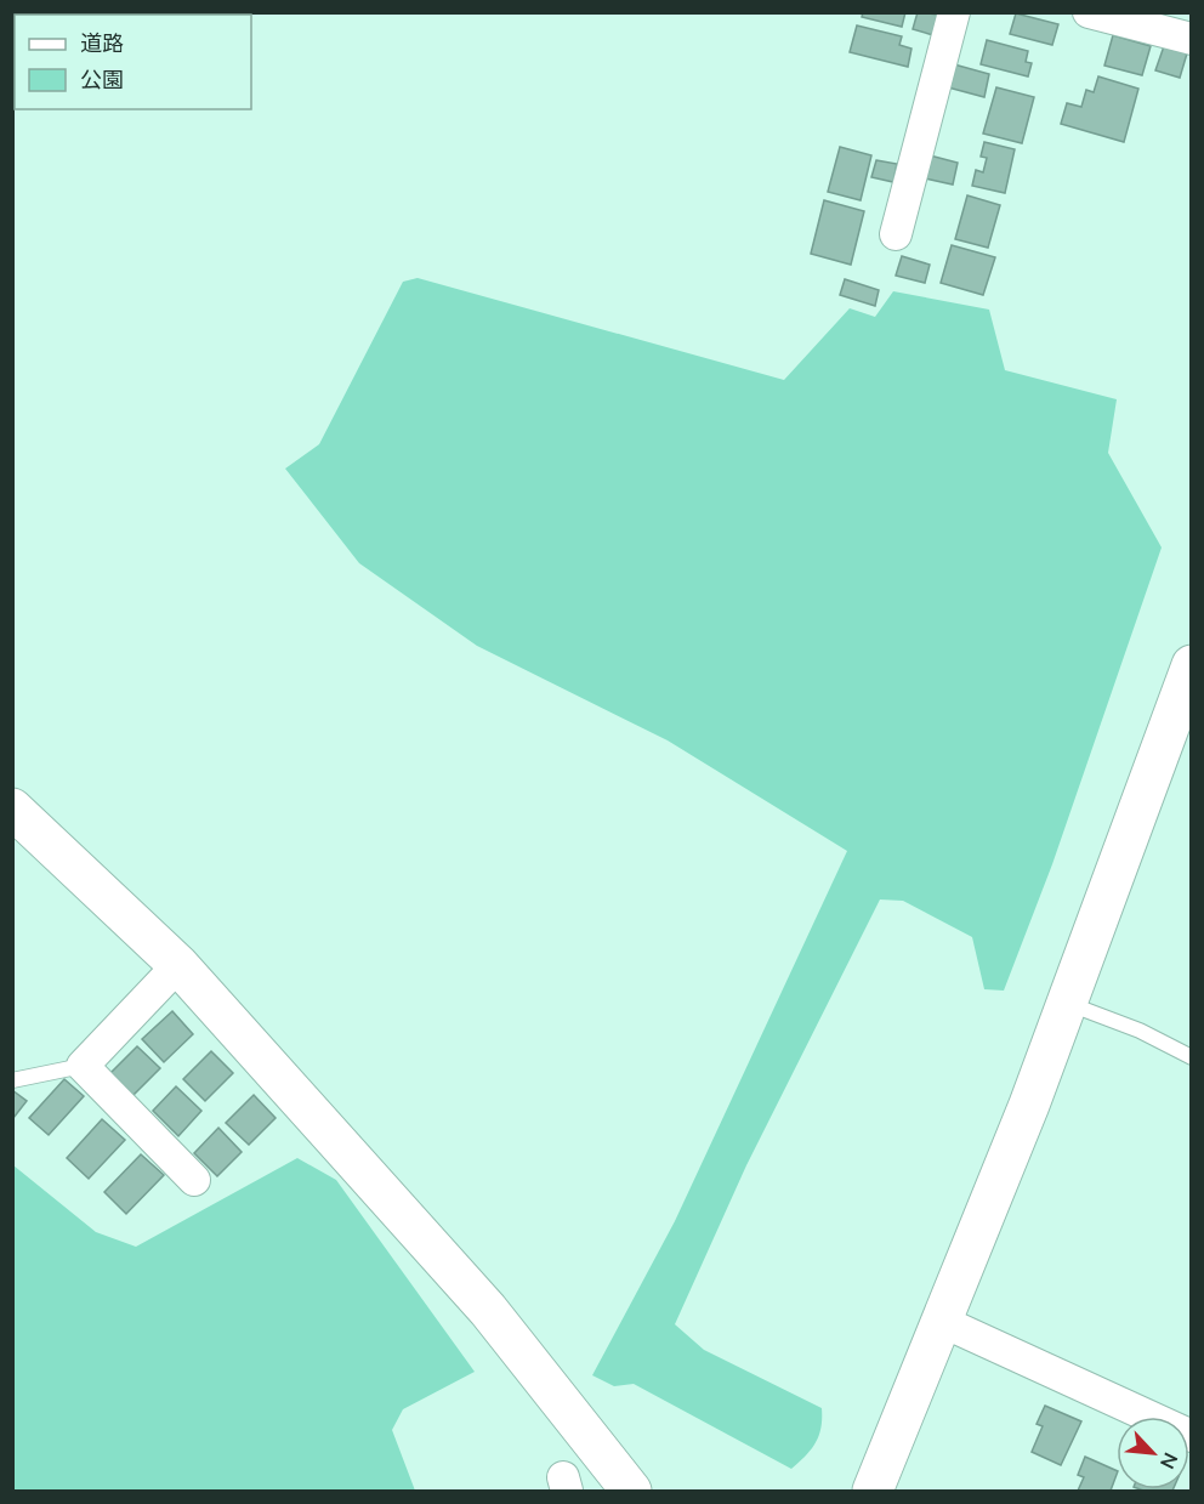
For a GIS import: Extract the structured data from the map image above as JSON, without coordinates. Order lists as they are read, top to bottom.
{
  "legend": ["道路", "公園"],
  "north": "bottom right"
}
